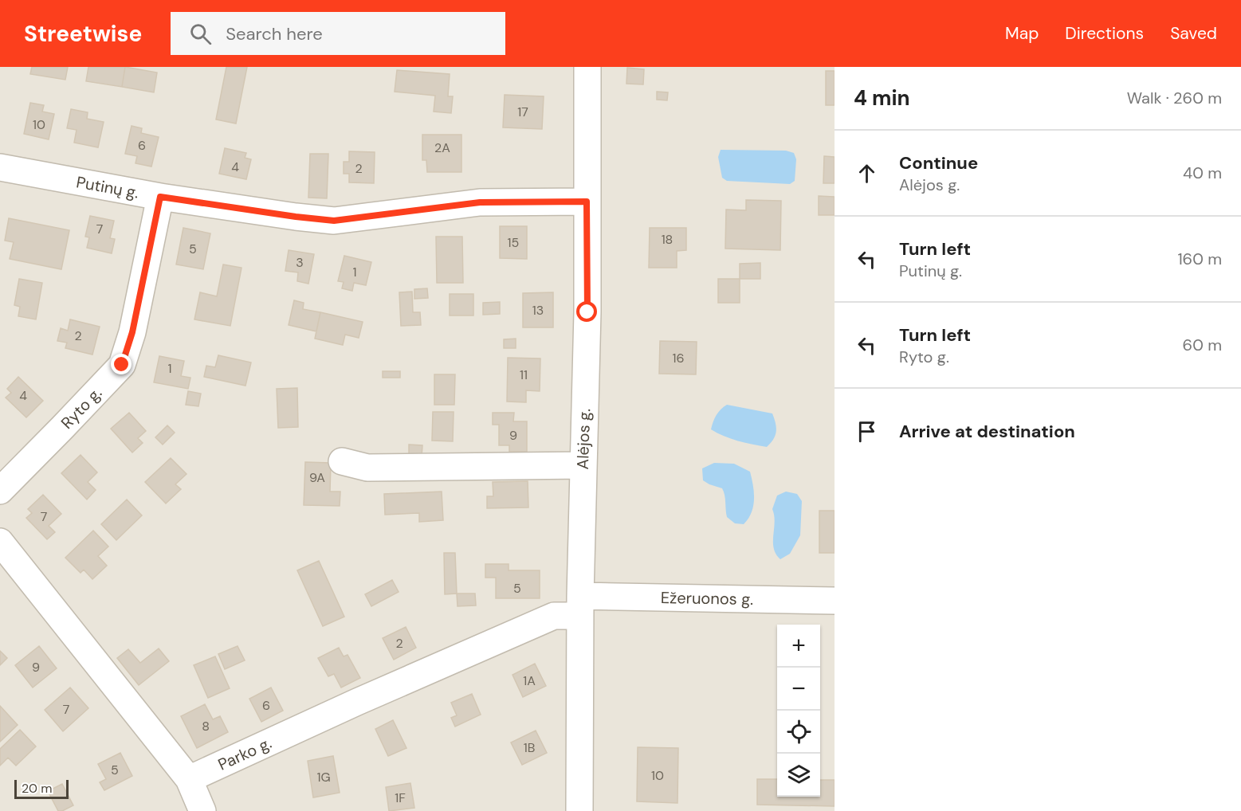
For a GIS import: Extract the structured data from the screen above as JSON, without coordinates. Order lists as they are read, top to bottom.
{
  "streets": {
    "street": [
      "Putinų g.",
      "Ryto g.",
      "Alėjos g.",
      "Ežeruonos g.",
      "Parko g."
    ]
  },
  "crossings": [
    ["Putinų g.", "Ryto g."],
    ["Putinų g.", "Alėjos g."],
    ["Alėjos g.", "Ežeruonos g."],
    ["Alėjos g.", "Parko g."],
    ["Ežeruonos g.", "Parko g."]
  ],
  "house_numbers": [
    "17",
    "10",
    "6",
    "2A",
    "4",
    "2",
    "7",
    "18",
    "15",
    "5",
    "3",
    "1",
    "13",
    "2",
    "16",
    "1",
    "11",
    "4",
    "9",
    "9A",
    "7",
    "5",
    "2",
    "9",
    "1A",
    "6",
    "7",
    "8",
    "1B",
    "5",
    "10",
    "1G",
    "1F"
  ],
  "scale_bar": "20 m",
  "page": {
    "header": "Streetwise",
    "search": "Search here",
    "nav": ["Map", "Directions", "Saved"],
    "heading": ["4 min", "Walk · 260 m"],
    "list": [
      ["Continue", "Alėjos g.", "40 m"],
      ["Turn left", "Putinų g.", "160 m"],
      ["Turn left", "Ryto g.", "60 m"],
      "Arrive at destination"
    ],
    "map_buttons": ["+", "−"],
    "scale": "20 m"
  }
}
